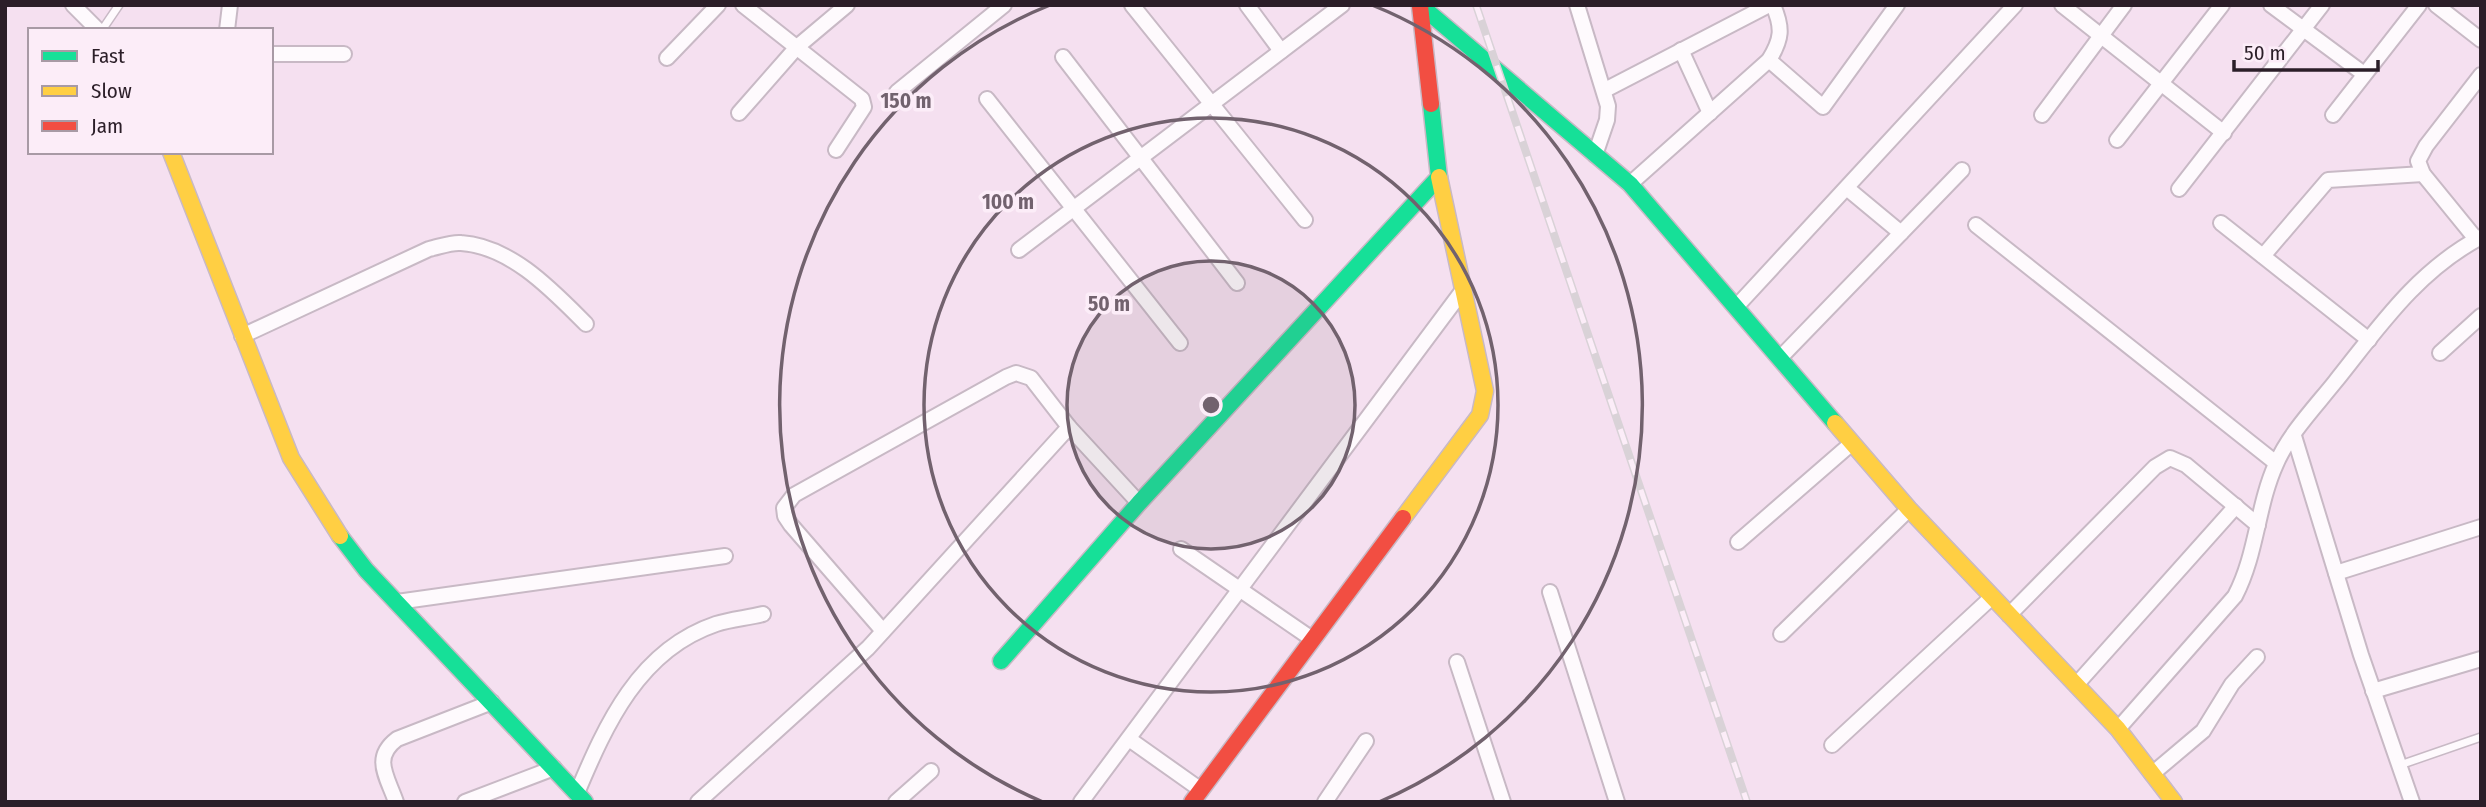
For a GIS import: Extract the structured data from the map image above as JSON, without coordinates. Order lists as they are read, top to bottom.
{
  "legend": ["Fast", "Slow", "Jam"],
  "scale_bar": "50 m",
  "rings": ["150 m", "100 m", "50 m"]
}
